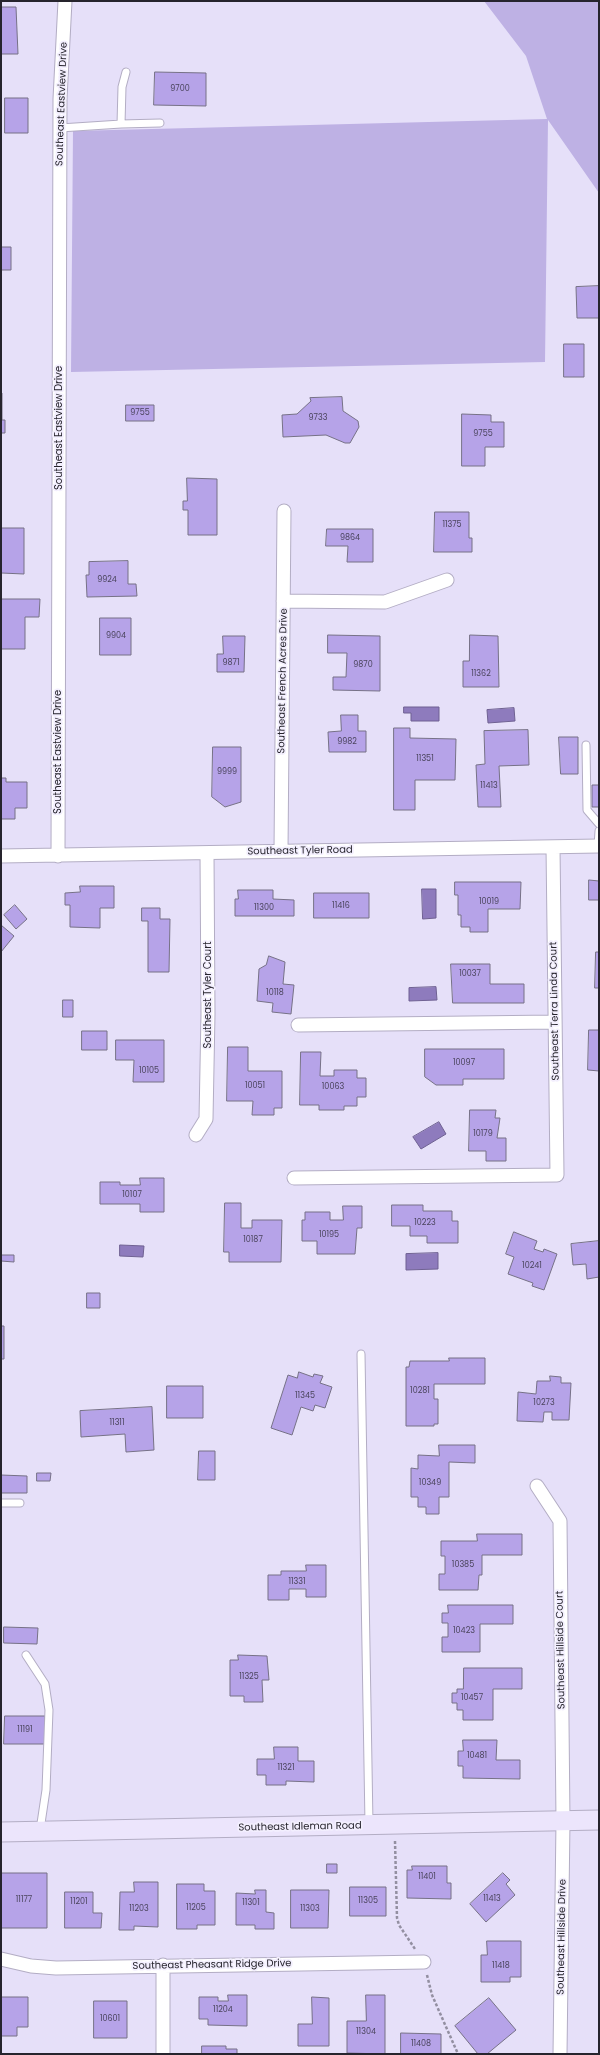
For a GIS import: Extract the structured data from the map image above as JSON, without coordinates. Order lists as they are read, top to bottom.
{
  "streets": {
    "main road": ["Southeast Idleman Road"],
    "street": [
      "Southeast Eastview Drive",
      "Southeast French Acres Drive",
      "Southeast Tyler Road",
      "Southeast Tyler Court",
      "Southeast Terra Linda Court",
      "Southeast Hillside Court",
      "Southeast Hillside Drive",
      "Southeast Pheasant Ridge Drive"
    ]
  },
  "crossings": [
    ["Southeast Eastview Drive", "Southeast Tyler Road"],
    ["Southeast French Acres Drive", "Southeast Tyler Road"],
    ["Southeast Tyler Road", "Southeast Tyler Court"],
    ["Southeast Tyler Road", "Southeast Terra Linda Court"],
    ["Southeast Hillside Court", "Southeast Idleman Road"],
    ["Southeast Hillside Court", "Southeast Hillside Drive"],
    ["Southeast Idleman Road", "Southeast Hillside Drive"]
  ],
  "house_numbers": [
    "9700",
    "9755",
    "9733",
    "9755",
    "11375",
    "9864",
    "9924",
    "9904",
    "9871",
    "9870",
    "11362",
    "9982",
    "11351",
    "9999",
    "11413",
    "10019",
    "11416",
    "11300",
    "10037",
    "10118",
    "10097",
    "10105",
    "10051",
    "10063",
    "10179",
    "10107",
    "10223",
    "10195",
    "10187",
    "10241",
    "10281",
    "11345",
    "10273",
    "11311",
    "10349",
    "10385",
    "11331",
    "10423",
    "11325",
    "10457",
    "11191",
    "10481",
    "11321",
    "11401",
    "11413",
    "11177",
    "11305",
    "11201",
    "11301",
    "11205",
    "11203",
    "11303",
    "11418",
    "11204",
    "10601",
    "11304",
    "11408"
  ]
}
